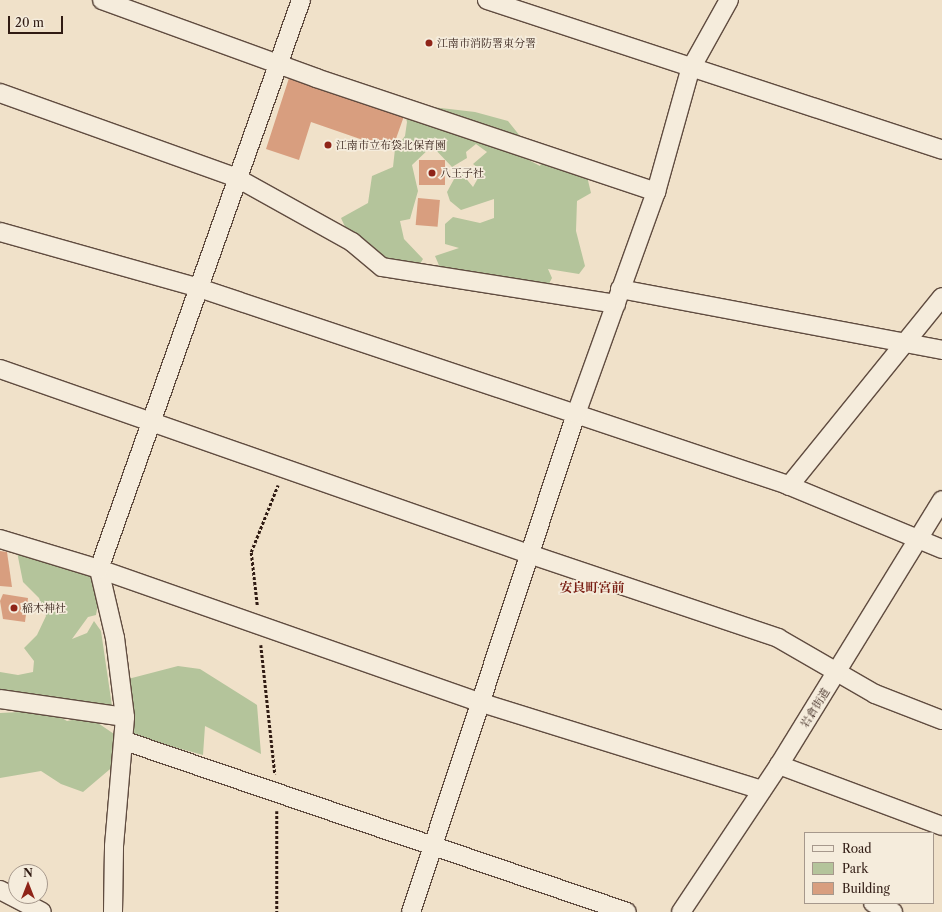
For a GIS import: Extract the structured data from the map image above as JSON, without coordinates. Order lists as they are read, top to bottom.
{
  "streets": {
    "street": ["岩倉街道"]
  },
  "districts": ["安良町宮前"],
  "places": [
    "江南市消防署東分署",
    "江南市立布袋北保育園",
    "八王子社",
    "稲木神社"
  ],
  "legend": ["Road", "Park", "Building"],
  "scale_bar": "20 m",
  "north": "top"
}
